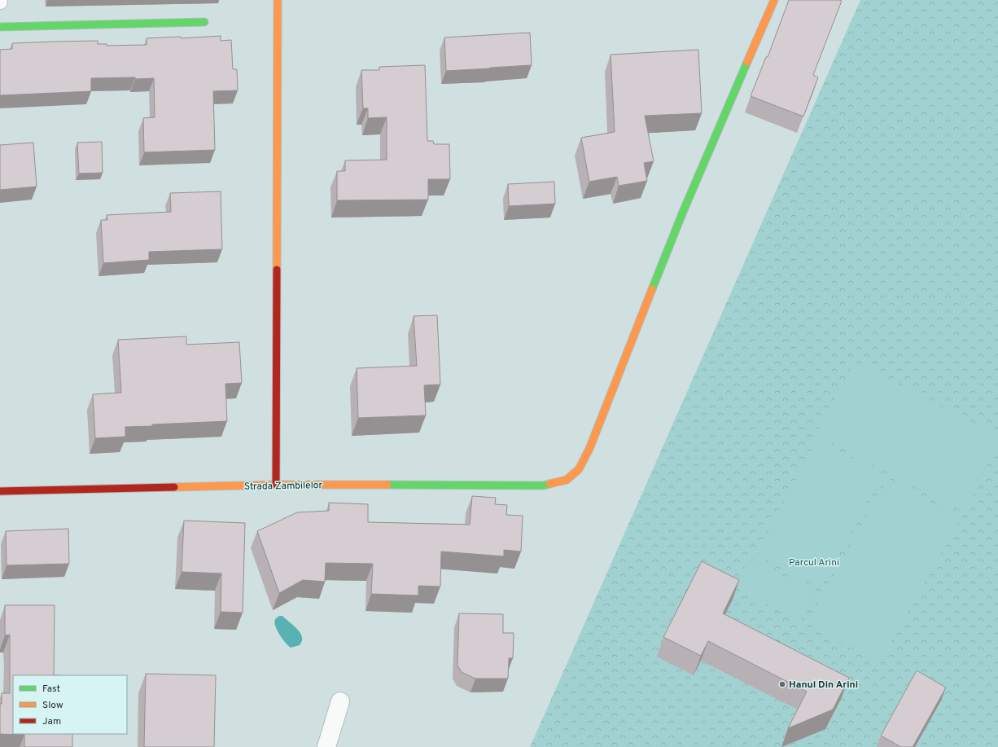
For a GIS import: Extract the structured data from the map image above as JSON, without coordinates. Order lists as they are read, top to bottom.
{
  "streets": {
    "street": ["Strada Zambilelor"]
  },
  "parks": ["Parcul Arini"],
  "places": ["Hanul Din Arini"],
  "legend": ["Fast", "Slow", "Jam"]
}
